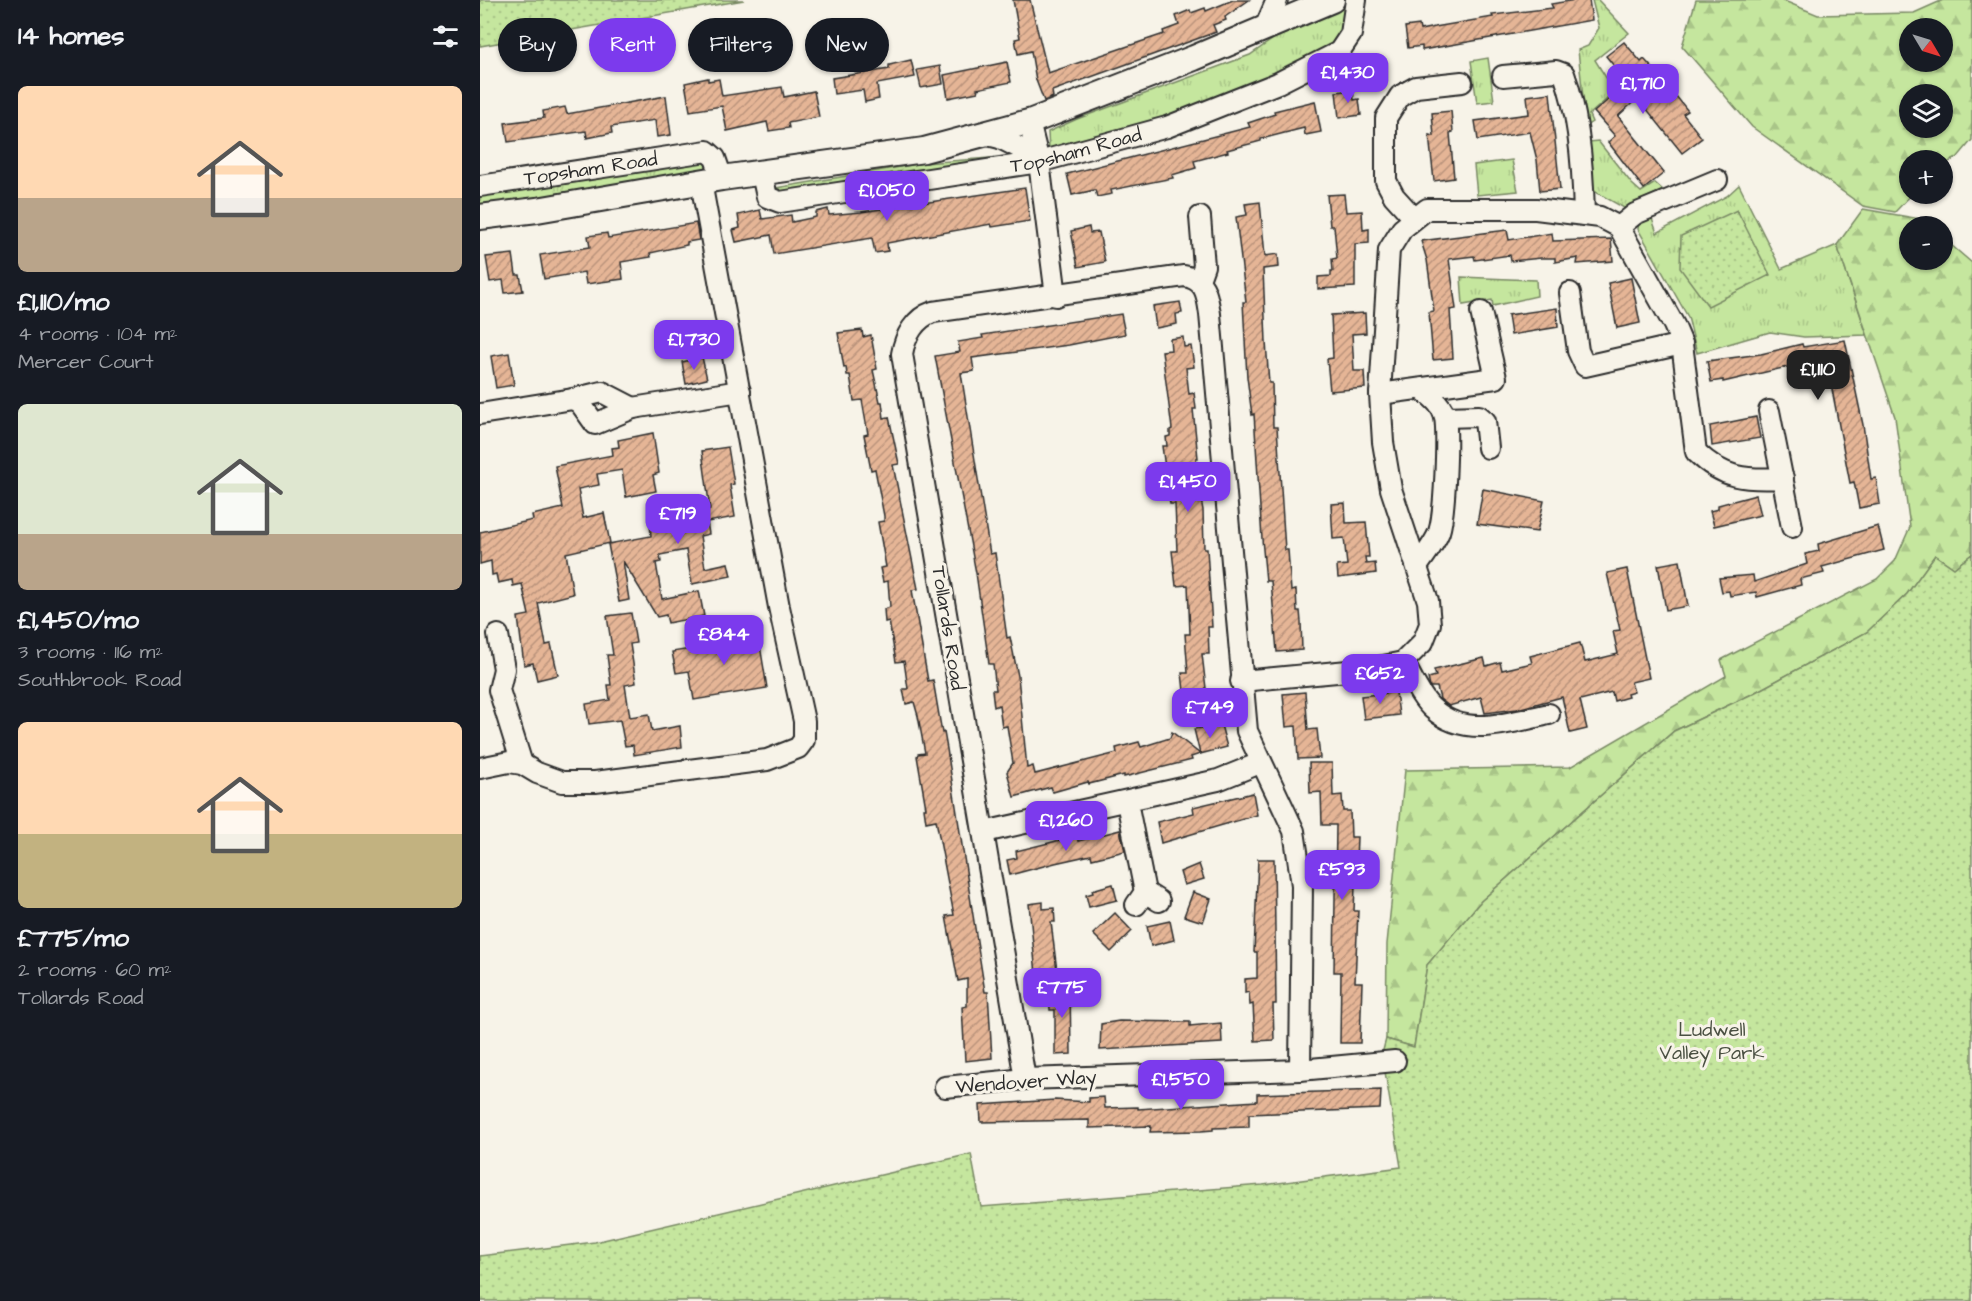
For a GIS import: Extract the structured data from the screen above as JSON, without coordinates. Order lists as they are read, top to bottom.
{
  "streets": {
    "main road": ["Topsham Road"],
    "street": ["Tollards Road", "Wendover Way"]
  },
  "crossings": [
    ["Tollards Road", "Wendover Way"]
  ],
  "parks": ["Ludwell Valley Park"],
  "north": "bottom right",
  "page": {
    "heading": "14 homes",
    "map_buttons": ["+", "−"],
    "chip": [
      "Buy",
      "Rent",
      "Filters",
      "New"
    ],
    "price": [
      "£1,430",
      "£1,710",
      "£1,050",
      "£1,730",
      "£1,110",
      "£1,450",
      "£719",
      "£844",
      "£652",
      "£749",
      "£1,260",
      "£593",
      "£775",
      "£1,550"
    ],
    "list": [
      {
        "name": "£1,110/mo",
        "note": "4 rooms · 104 m² · Mercer Court"
      },
      {
        "name": "£1,450/mo",
        "note": "3 rooms · 116 m² · Southbrook Road"
      },
      {
        "name": "£775/mo",
        "note": "2 rooms · 60 m² · Tollards Road"
      }
    ]
  }
}
